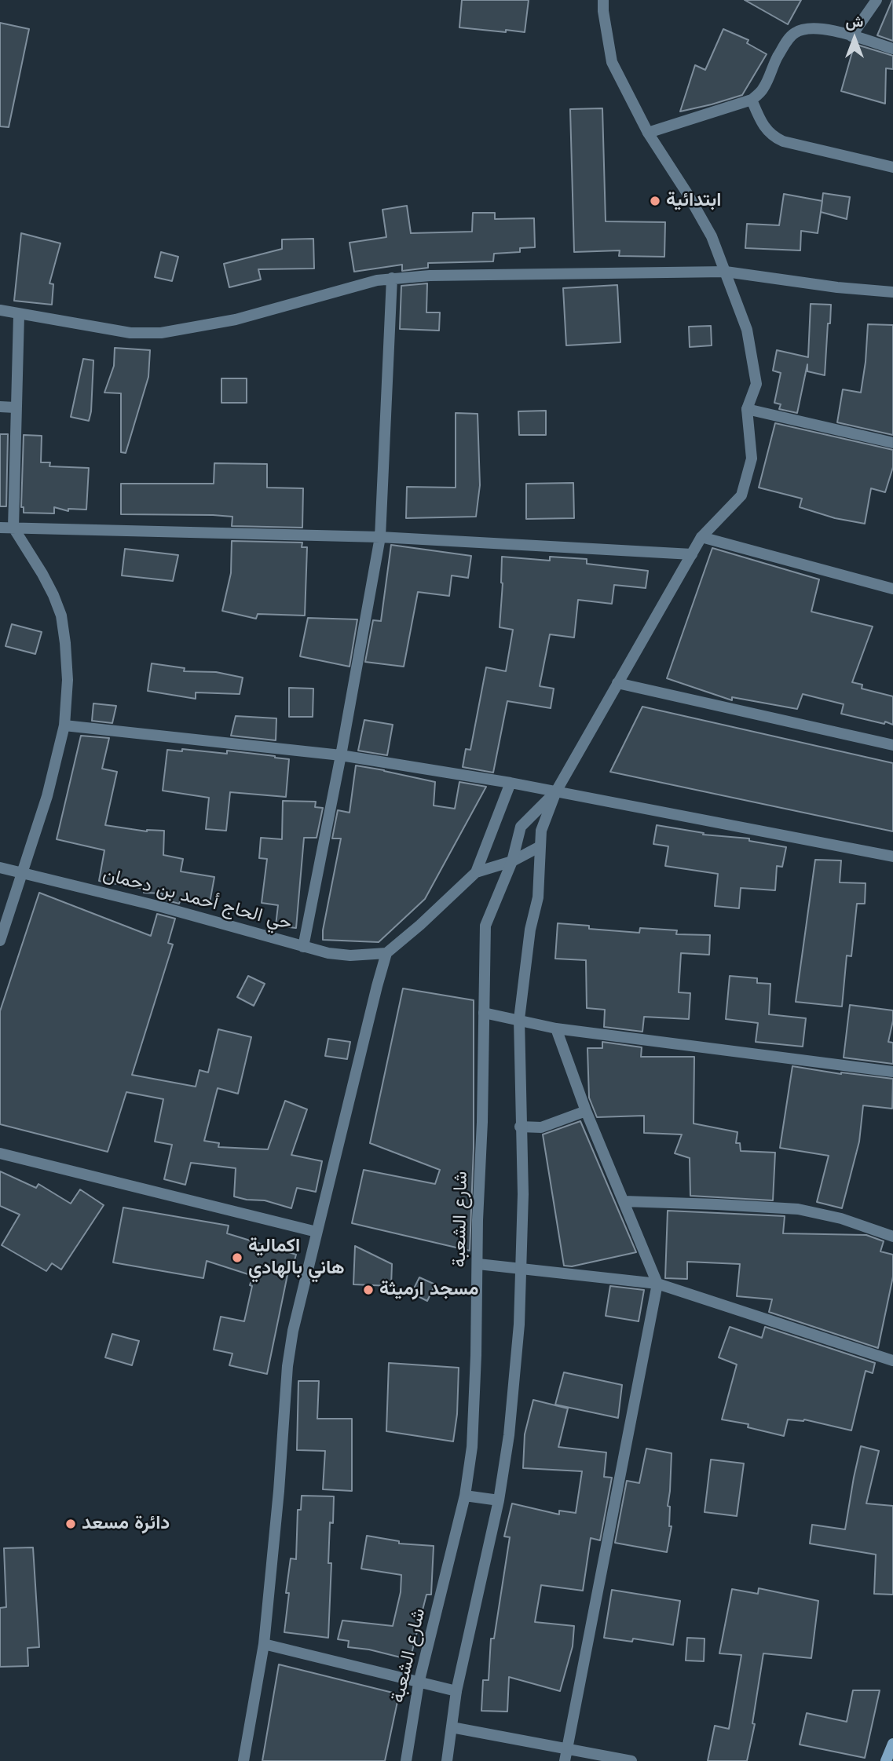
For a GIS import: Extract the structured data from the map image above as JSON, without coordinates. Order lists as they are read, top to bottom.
{
  "streets": {
    "street": ["حي الحاج أحمد بن دحمان", "شارع الشعبة"]
  },
  "places": [
    "ابتدائية",
    "اكمالية هاني بالهادي",
    "مسجد ارميثة",
    "دائرة مسعد"
  ],
  "north": "top"
}
